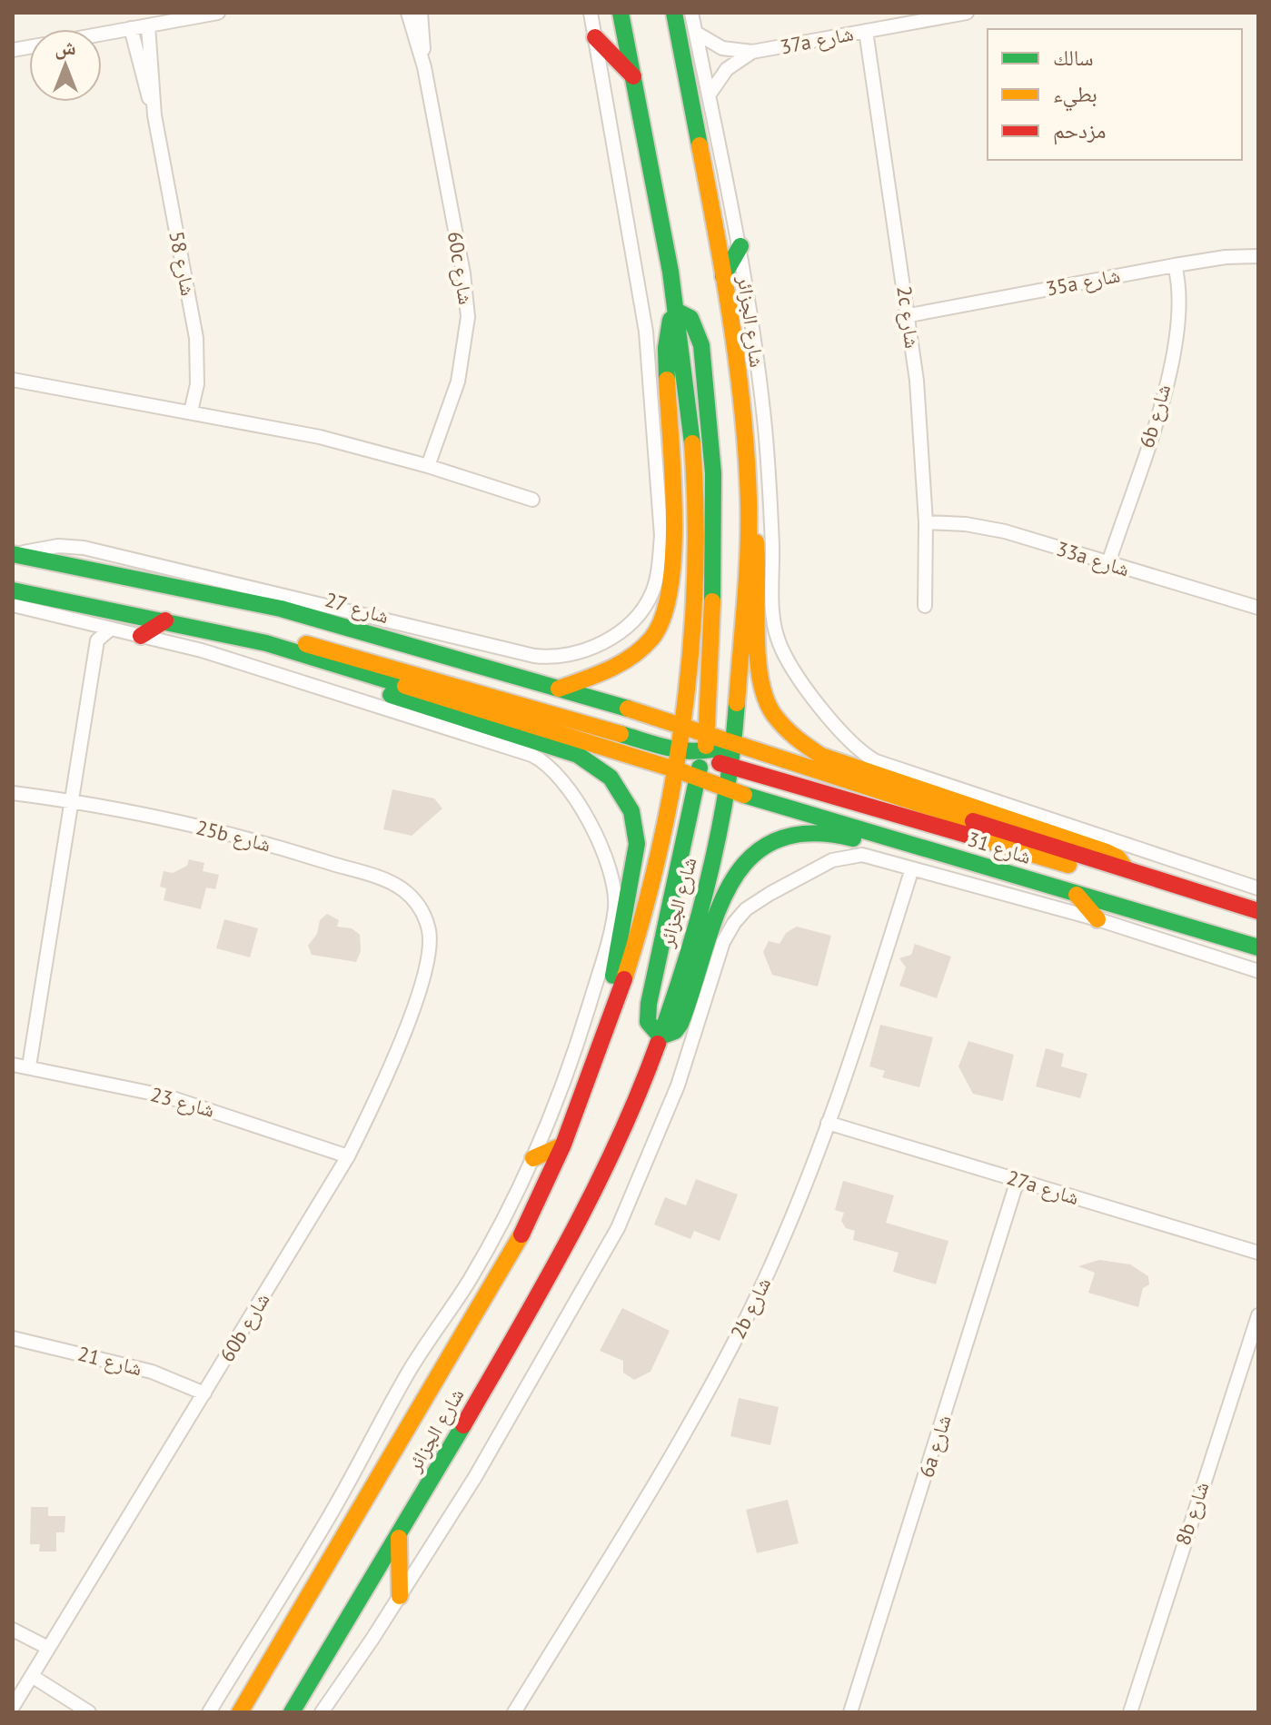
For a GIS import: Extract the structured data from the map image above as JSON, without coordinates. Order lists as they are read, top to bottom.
{
  "streets": {
    "main road": ["شارع الجزائر", "شارع 27", "شارع 31"],
    "street": [
      "37a شارع",
      "شارع 58",
      "60c شارع",
      "35a شارع",
      "2c شارع",
      "6b شارع",
      "33a شارع",
      "25b شارع",
      "شارع 23",
      "27a شارع",
      "2b شارع",
      "60b شارع",
      "شارع 21",
      "6a شارع",
      "8b شارع"
    ]
  },
  "crossings": [
    ["37a شارع", "2c شارع"],
    ["35a شارع", "2c شارع"],
    ["35a شارع", "6b شارع"],
    ["2c شارع", "33a شارع"],
    ["شارع الجزائر", "شارع 27"],
    ["شارع الجزائر", "شارع 31"],
    ["6b شارع", "33a شارع"],
    ["شارع 27", "شارع 31"],
    ["25b شارع", "60b شارع"],
    ["شارع 23", "60b شارع"],
    ["27a شارع", "2b شارع"],
    ["27a شارع", "6a شارع"],
    ["60b شارع", "شارع 21"]
  ],
  "legend": ["سالك", "بطيء", "مزدحم"],
  "north": "top"
}
